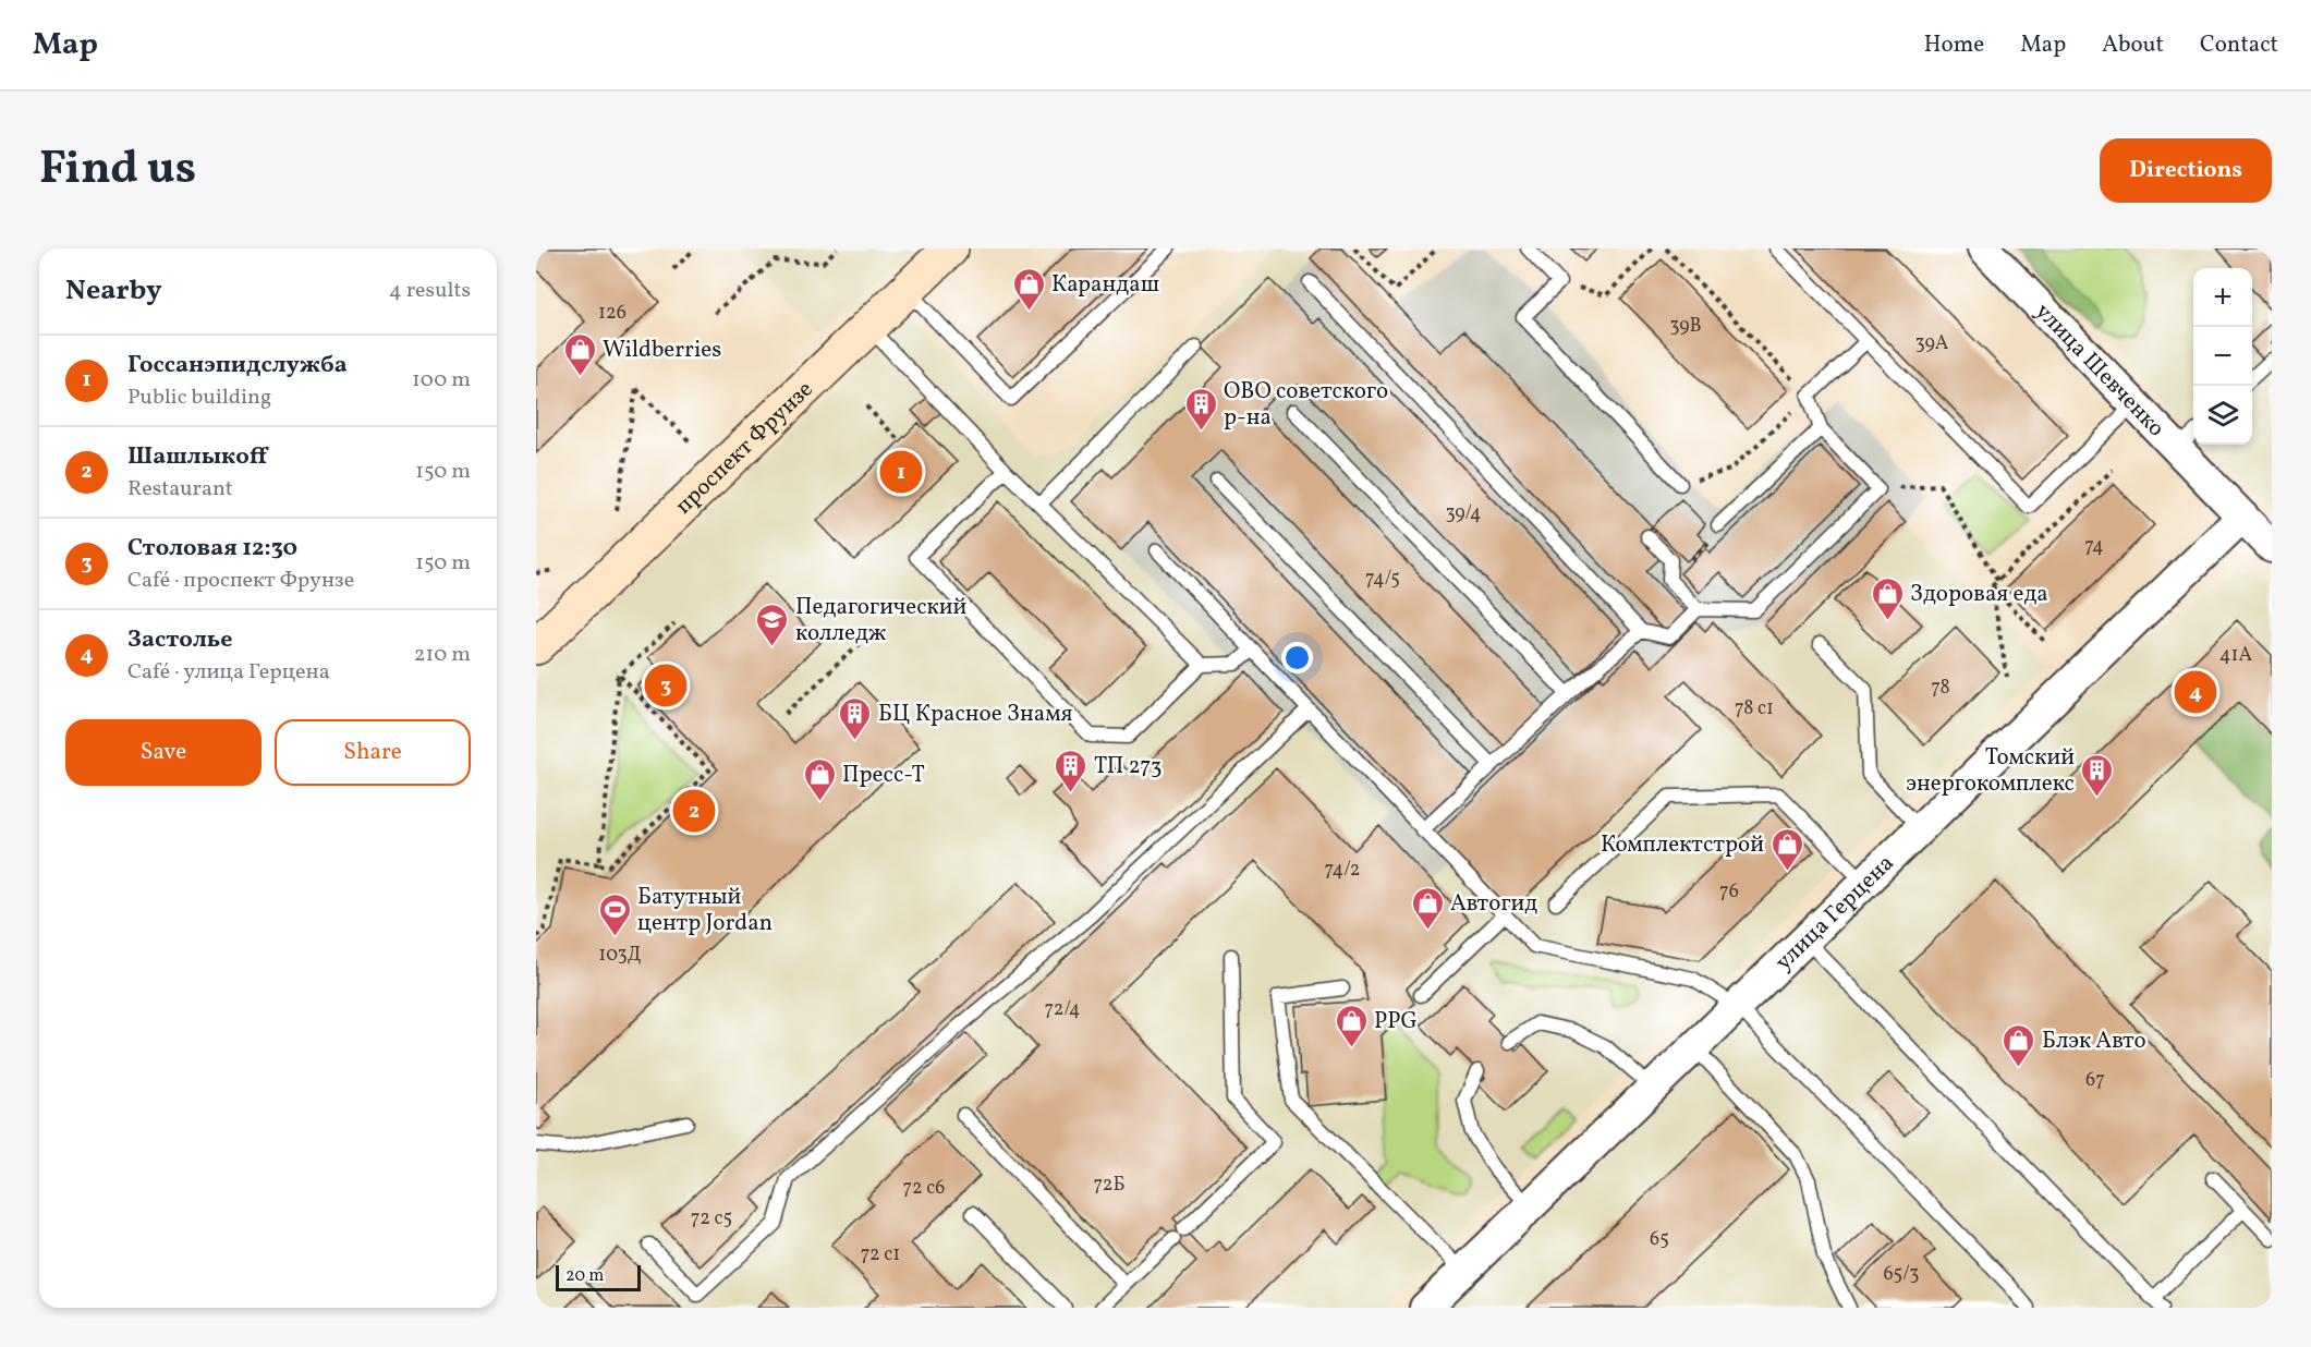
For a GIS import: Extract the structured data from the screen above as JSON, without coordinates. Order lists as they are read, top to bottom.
{
  "streets": {
    "main road": ["проспект Фрунзе"],
    "street": ["улица Шевченко", "улица Герцена"]
  },
  "crossings": [
    ["улица Шевченко", "улица Герцена"]
  ],
  "places": {
    "shop": [
      "Карандаш",
      "Wildberries",
      "Здоровая еда",
      "Пресс-Т",
      "Комплектстрой",
      "Автогид",
      "PPG",
      "Блэк Авто"
    ],
    "building": [
      "ОВО советского р-на",
      "БЦ Красное Знамя",
      "ТП 273",
      "Томский энергокомплекс"
    ],
    "school or university": ["Педагогический колледж"],
    "sports": ["Батутный центр Jordan"]
  },
  "house_numbers": [
    "126",
    "39В",
    "39А",
    "39/4",
    "74",
    "74/5",
    "41А",
    "78",
    "78 с1",
    "74/2",
    "76",
    "103Д",
    "72/4",
    "67",
    "72Б",
    "72 с6",
    "72 с5",
    "65",
    "72 с1",
    "65/3"
  ],
  "scale_bar": "20 m",
  "page": {
    "header": "Map",
    "nav": [
      "Home",
      "Map",
      "About",
      "Contact"
    ],
    "title": "Find us",
    "buttons": [
      "Directions",
      ["Save", "Share"]
    ],
    "heading": ["Nearby", "4 results"],
    "map_buttons": ["+", "−"],
    "list": [
      {
        "mark": "1",
        "name": "Госсанэпидслужба",
        "note": "Public building",
        "value": "100 m"
      },
      {
        "mark": "2",
        "name": "Шашлыкoff",
        "note": "Restaurant",
        "value": "150 m"
      },
      {
        "mark": "3",
        "name": "Столовая 12:30",
        "note": "Café · проспект Фрунзе",
        "value": "150 m"
      },
      {
        "mark": "4",
        "name": "Застолье",
        "note": "Café · улица Герцена",
        "value": "210 m"
      }
    ],
    "pins": [
      "1",
      "3",
      "4",
      "2"
    ],
    "scale": "20 m"
  }
}
